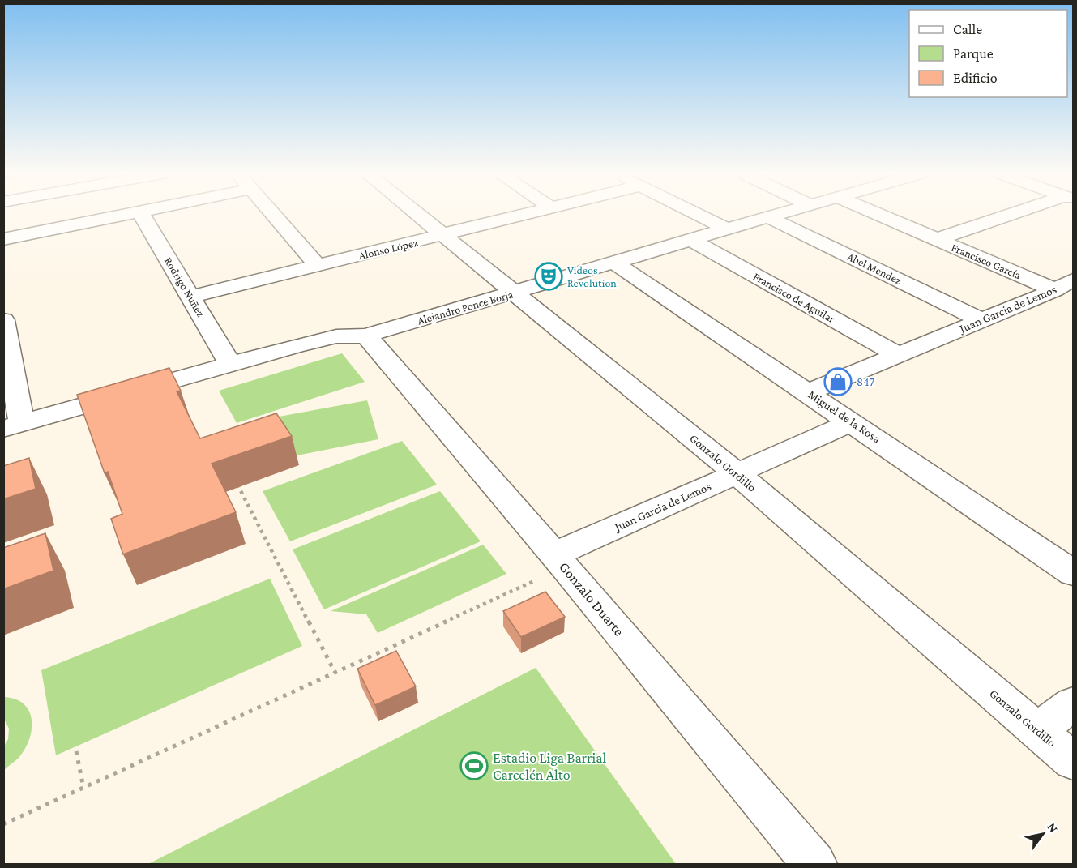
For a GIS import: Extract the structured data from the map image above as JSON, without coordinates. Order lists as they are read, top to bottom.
{
  "streets": {
    "street": [
      "Alonso López",
      "Francisco García",
      "Abel Mendez",
      "Rodrigo Nuñez",
      "Francisco de Aguilar",
      "Alejandro Ponce Borja",
      "Juan Garcia de Lemos",
      "Miguel de la Rosa",
      "Gonzalo Gordillo",
      "Gonzalo Duarte"
    ]
  },
  "crossings": [
    ["Alonso López", "Rodrigo Nuñez"],
    ["Alonso López", "Gonzalo Gordillo"],
    ["Francisco García", "Juan Garcia de Lemos"],
    ["Abel Mendez", "Alejandro Ponce Borja"],
    ["Abel Mendez", "Juan Garcia de Lemos"],
    ["Rodrigo Nuñez", "Alejandro Ponce Borja"],
    ["Francisco de Aguilar", "Alejandro Ponce Borja"],
    ["Francisco de Aguilar", "Juan Garcia de Lemos"],
    ["Alejandro Ponce Borja", "Miguel de la Rosa"],
    ["Alejandro Ponce Borja", "Gonzalo Gordillo"],
    ["Alejandro Ponce Borja", "Gonzalo Duarte"],
    ["Juan Garcia de Lemos", "Miguel de la Rosa"],
    ["Juan Garcia de Lemos", "Gonzalo Gordillo"],
    ["Juan Garcia de Lemos", "Gonzalo Duarte"]
  ],
  "places": {
    "theatre": ["Videos Revolution"],
    "shop": ["847"],
    "sports": ["Estadio Liga Barrial Carcelén Alto"]
  },
  "legend": ["Calle", "Parque", "Edificio"],
  "north": "top right"
}
